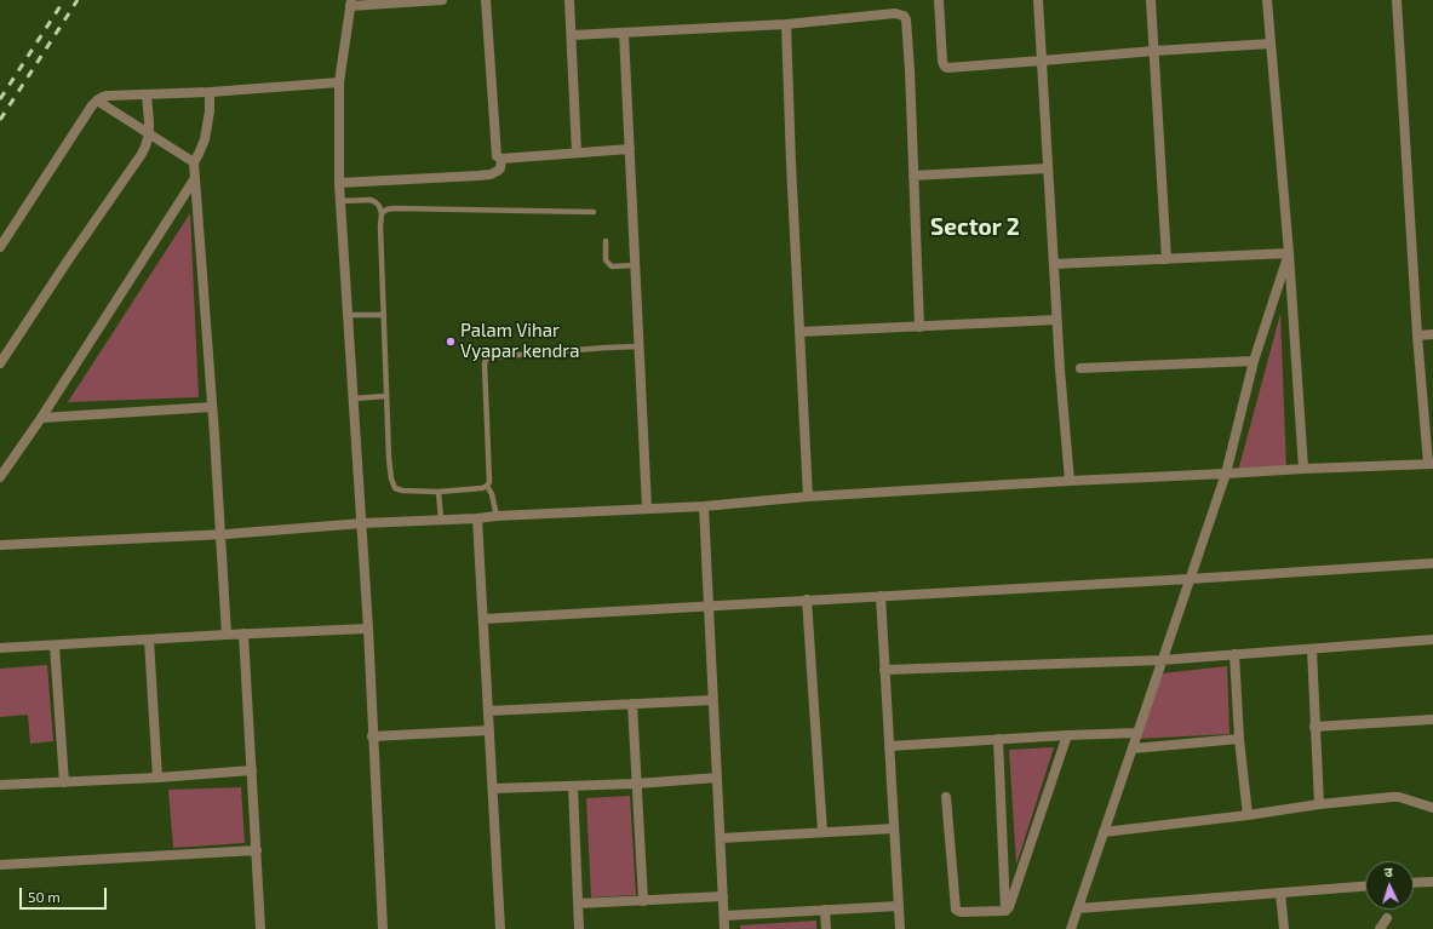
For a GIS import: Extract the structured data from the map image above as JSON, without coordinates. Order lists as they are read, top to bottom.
{
  "districts": ["Sector 2"],
  "places": ["Palam Vihar Vyapar kendra"],
  "scale_bar": "50 m",
  "north": "top"
}
